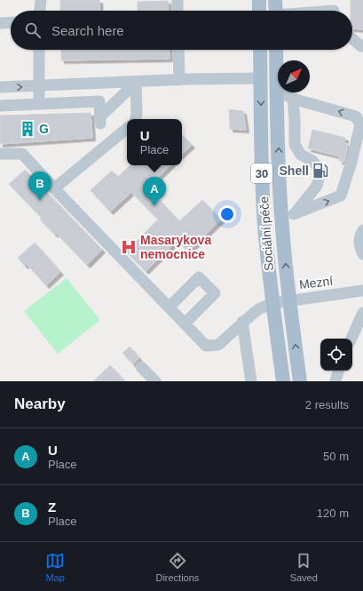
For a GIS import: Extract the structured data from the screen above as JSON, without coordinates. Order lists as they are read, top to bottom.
{
  "streets": {
    "main road": ["30", "Sociální péče"],
    "street": ["Mezní"]
  },
  "crossings": [
    ["Sociální péče", "Mezní"]
  ],
  "places": {
    "building": ["G"],
    "fuel station": ["Shell"],
    "hospital": ["Masarykova nemocnice"]
  },
  "north": "top right",
  "page": {
    "search": "Search here",
    "popup": ["U", "Place"],
    "pins": ["B", "A"],
    "heading": ["Nearby", "2 results"],
    "list": [
      {
        "mark": "A",
        "name": "U",
        "note": "Place",
        "value": "50 m"
      },
      {
        "mark": "B",
        "name": "Z",
        "note": "Place",
        "value": "120 m"
      }
    ],
    "nav": ["Map", "Directions", "Saved"]
  }
}
